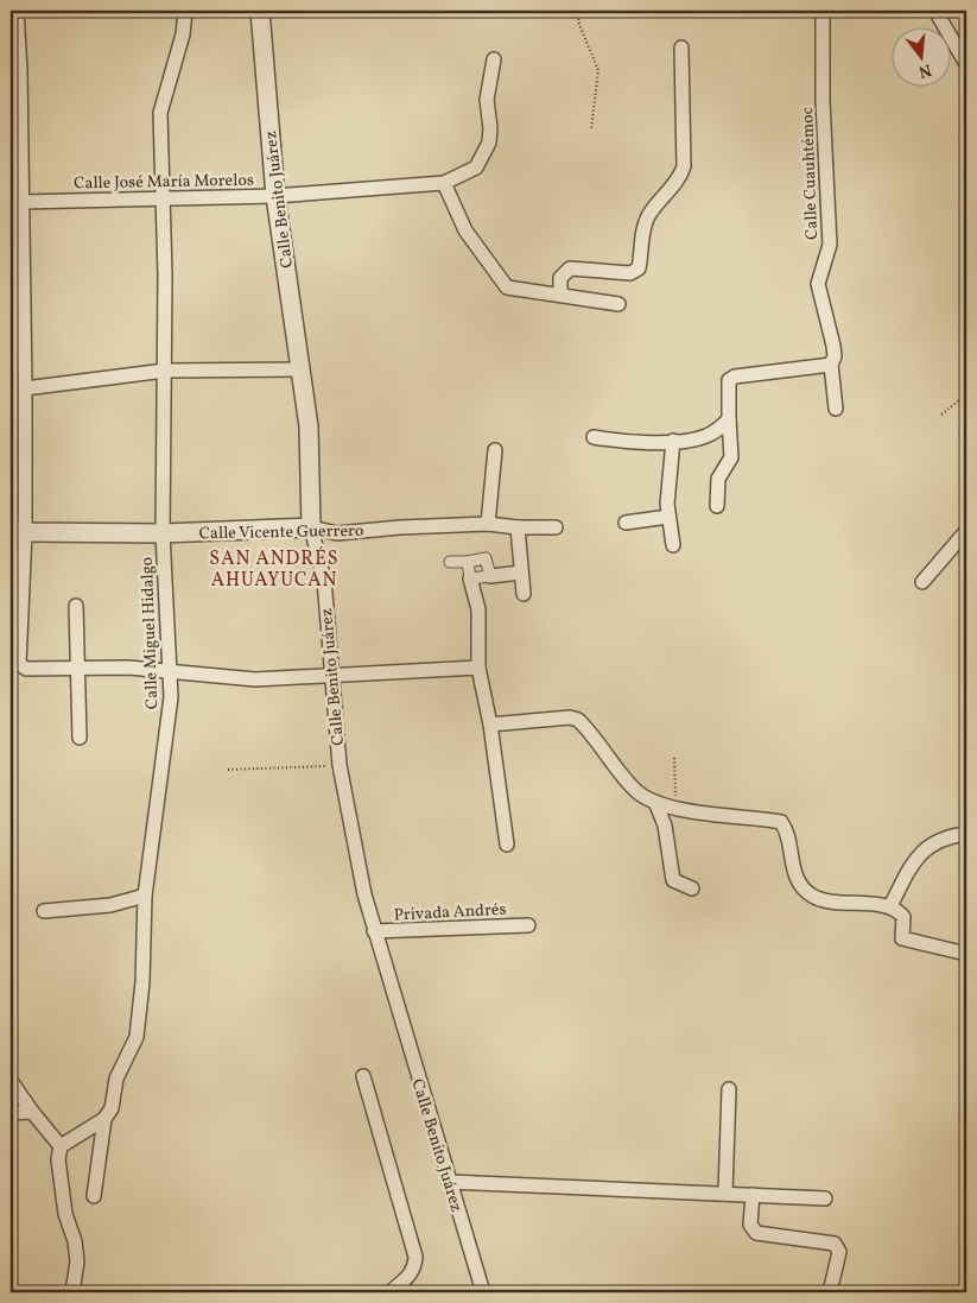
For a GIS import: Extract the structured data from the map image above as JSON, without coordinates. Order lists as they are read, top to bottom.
{
  "streets": {
    "street": [
      "Calle Cuauhtémoc",
      "Calle José María Morelos",
      "Calle Benito Juárez",
      "Calle Vicente Guerrero",
      "Calle Miguel Hidalgo",
      "Privada Andrés"
    ]
  },
  "crossings": [
    ["Calle José María Morelos", "Calle Benito Juárez"],
    ["Calle José María Morelos", "Calle Miguel Hidalgo"],
    ["Calle Benito Juárez", "Calle Vicente Guerrero"],
    ["Calle Benito Juárez", "Privada Andrés"],
    ["Calle Vicente Guerrero", "Calle Miguel Hidalgo"]
  ],
  "districts": ["SAN ANDRÉS AHUAYUCAN"],
  "north": "bottom"
}
